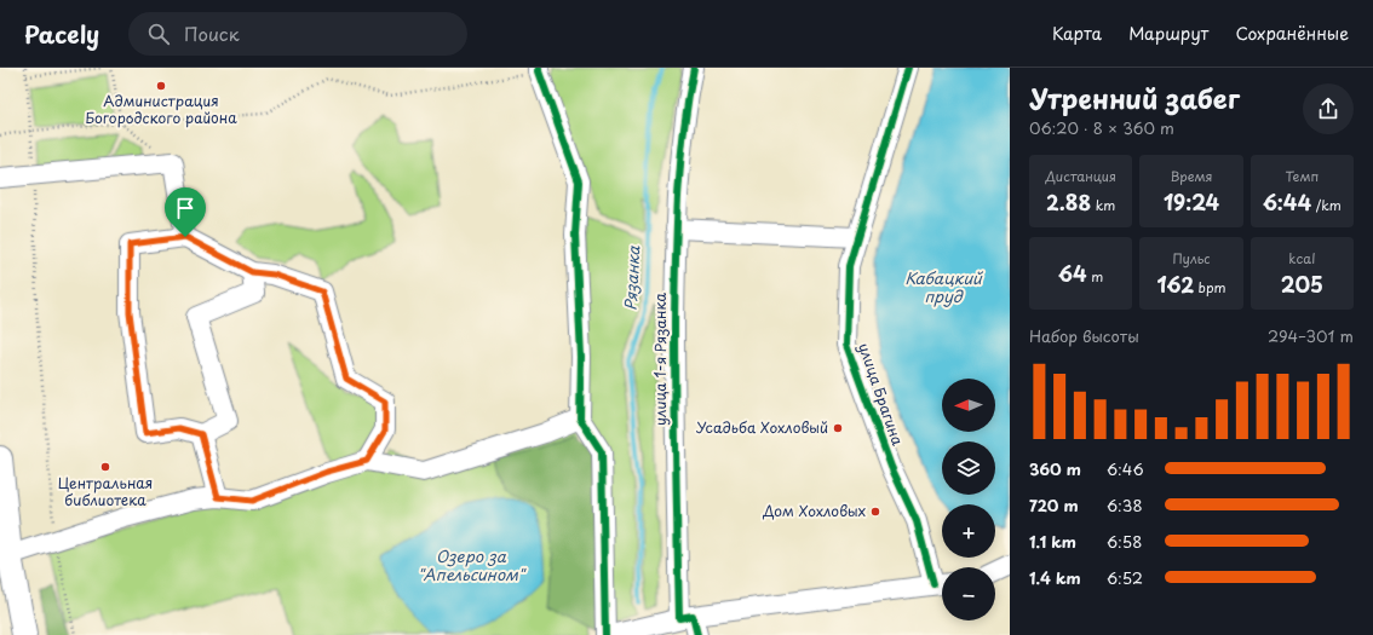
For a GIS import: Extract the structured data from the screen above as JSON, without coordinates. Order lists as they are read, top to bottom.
{
  "streets": {
    "street": ["улица 1-я Рязанка", "улица Брагина"]
  },
  "crossings": [
    ["улица 1-я Рязанка", "улица Брагина"]
  ],
  "water": ["Рязанка", "Кабацкий пруд", "Озеро за \"Апельсином\""],
  "places": [
    "Администрация Богородского района",
    "Усадьба Хохловый",
    "Центральная библиотека",
    "Дом Хохловых"
  ],
  "north": "left",
  "page": {
    "header": "Pacely",
    "search": "Поиск",
    "nav": ["Карта", "Маршрут", "Сохранённые"],
    "heading": ["Утренний забег", "06:20 · 8 × 360 m"],
    "stats": [
      ["Дистанция", "2.88 km"],
      ["Время", "19:24"],
      ["Темп", "6:44 /km"],
      ["64 m"],
      ["Пульс", "162 bpm"],
      ["kcal", "205"]
    ],
    "chart": ["Набор высоты", "294–301 m"],
    "map_buttons": ["+", "−"],
    "list": [
      {
        "name": "360 m",
        "note": "6:46"
      },
      {
        "name": "720 m",
        "note": "6:38"
      },
      {
        "name": "1.1 km",
        "note": "6:58"
      },
      {
        "name": "1.4 km",
        "note": "6:52"
      }
    ]
  }
}
